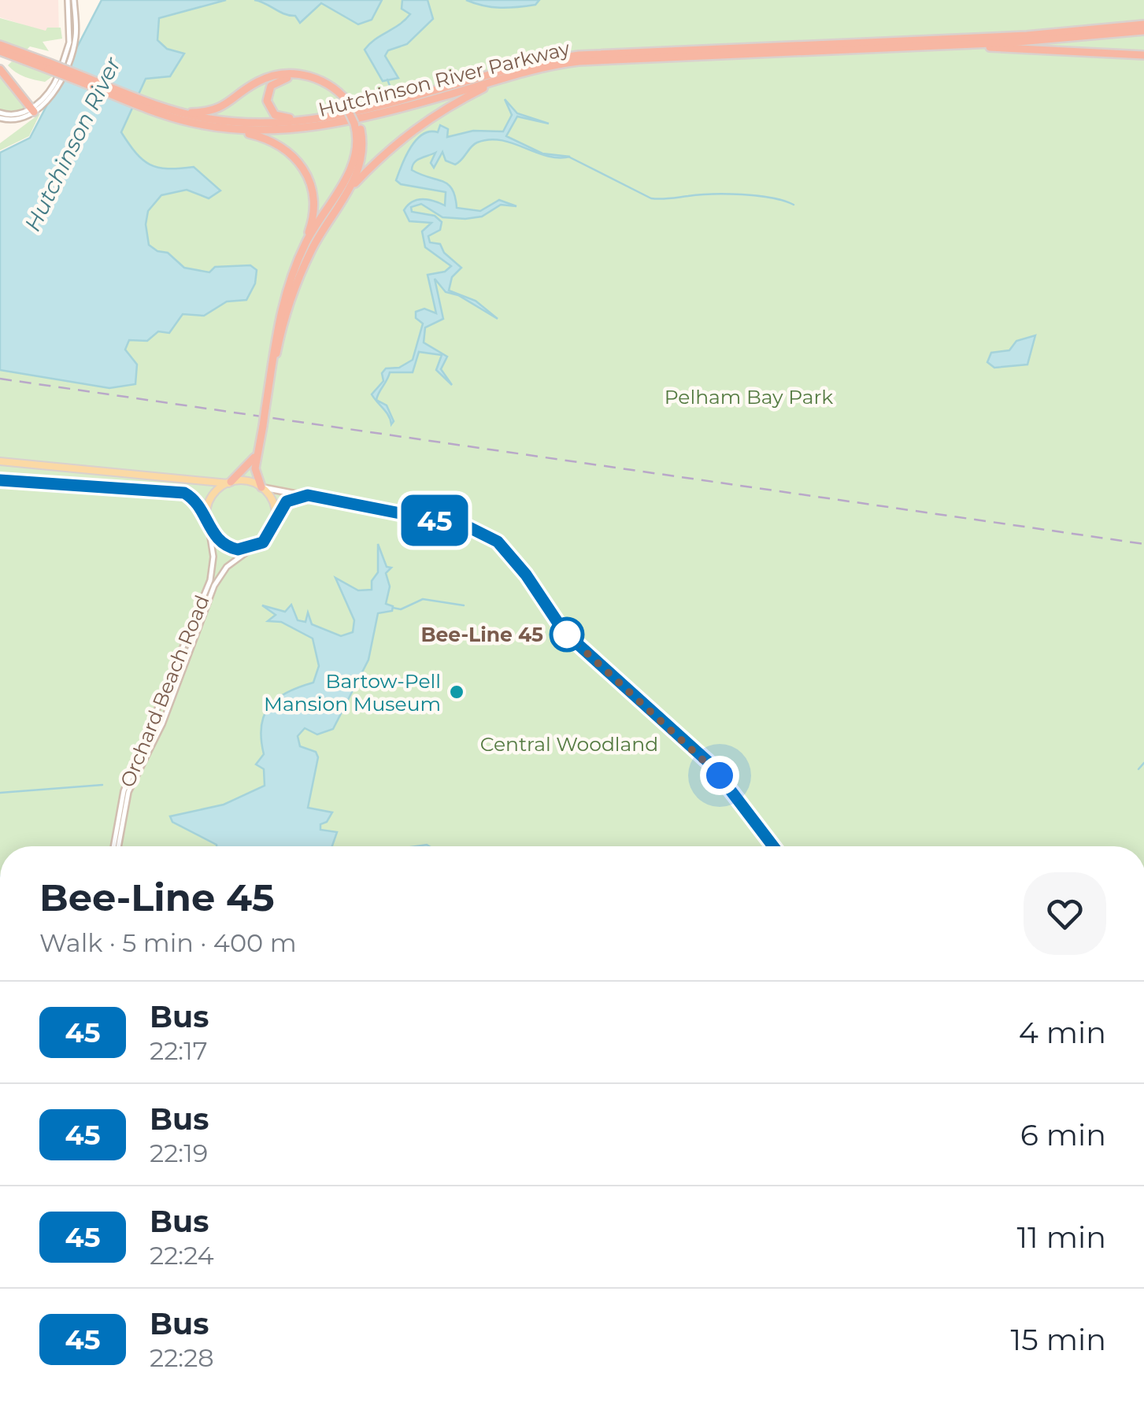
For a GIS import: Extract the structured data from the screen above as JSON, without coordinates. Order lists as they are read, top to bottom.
{
  "streets": {
    "highway": ["Hutchinson River Parkway"],
    "street": ["Orchard Beach Road"]
  },
  "water": ["Hutchinson River"],
  "parks": ["Pelham Bay Park", "Central Woodland"],
  "places": ["Bee-Line 45", "Bartow-Pell Mansion Museum"],
  "lines": ["bus line 45"],
  "page": {
    "on_map": "45",
    "heading": ["Bee-Line 45", "Walk · 5 min · 400 m"],
    "list": [
      {
        "mark": "45",
        "name": "Bus",
        "note": "22:17",
        "value": "4 min"
      },
      {
        "mark": "45",
        "name": "Bus",
        "note": "22:19",
        "value": "6 min"
      },
      {
        "mark": "45",
        "name": "Bus",
        "note": "22:24",
        "value": "11 min"
      },
      {
        "mark": "45",
        "name": "Bus",
        "note": "22:28",
        "value": "15 min"
      }
    ]
  }
}
